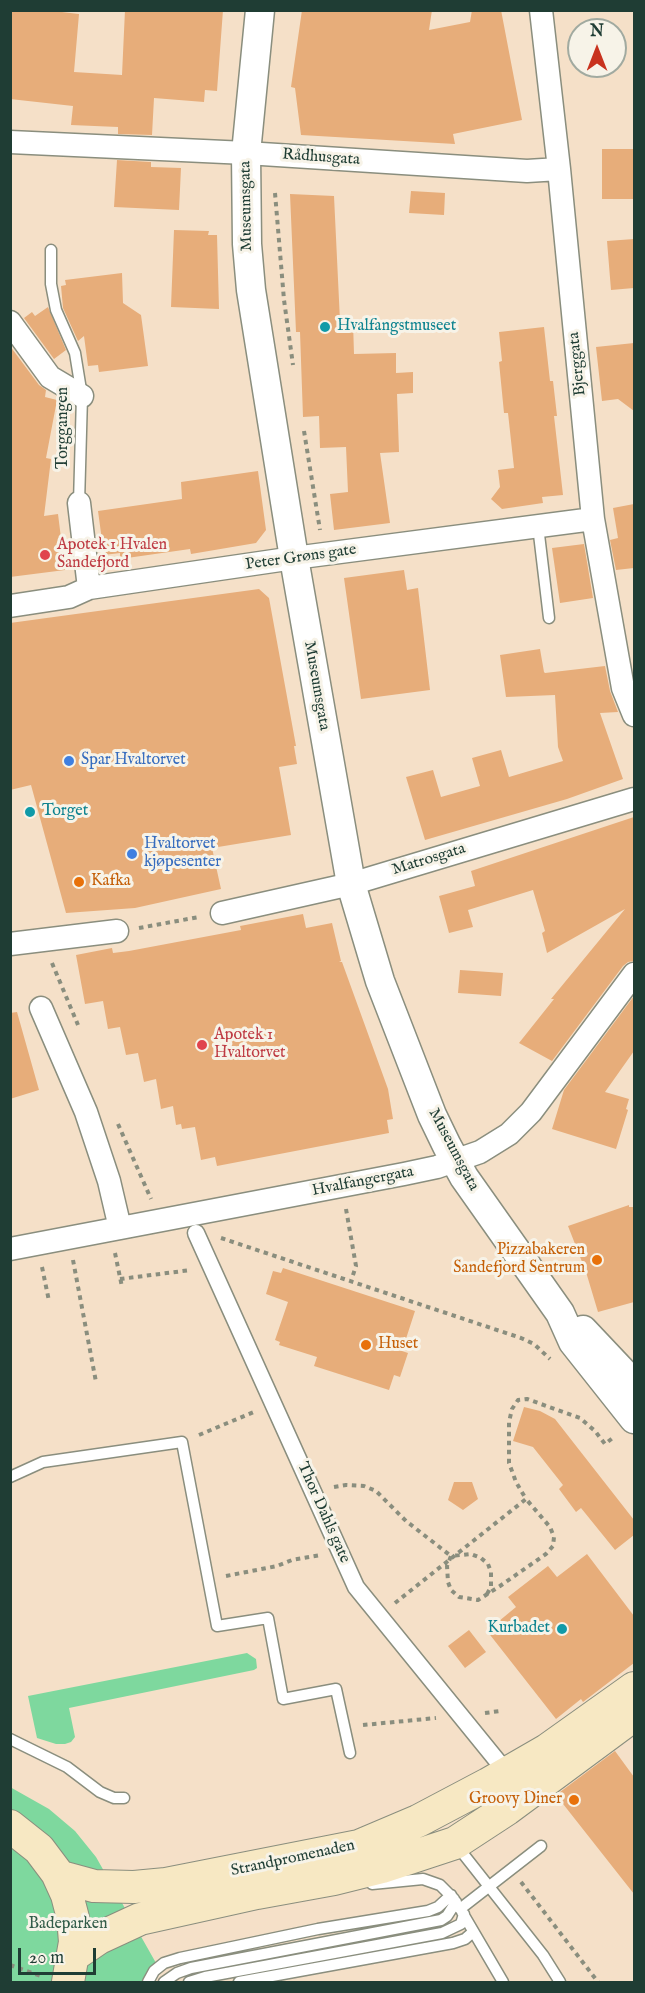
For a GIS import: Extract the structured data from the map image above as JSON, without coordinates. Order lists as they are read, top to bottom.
{
  "streets": {
    "main road": ["Strandpromenaden"],
    "street": [
      "Rådhusgata",
      "Museumsgata",
      "Bjerggata",
      "Peter Grøns gate",
      "Matrosgata",
      "Hvalfangergata",
      "Thor Dahls gate"
    ],
    "lane": ["Torggangen"]
  },
  "crossings": [
    ["Rådhusgata", "Museumsgata"],
    ["Rådhusgata", "Bjerggata"],
    ["Museumsgata", "Peter Grøns gate"],
    ["Museumsgata", "Matrosgata"],
    ["Museumsgata", "Hvalfangergata"],
    ["Bjerggata", "Peter Grøns gate"]
  ],
  "parks": ["Badeparken"],
  "places": [
    "Hvalfangstmuseet",
    "Apotek 1 Hvalen Sandefjord",
    "Spar Hvaltorvet",
    "Torget",
    "Hvaltorvet kjøpesenter",
    "Kafka",
    "Apotek 1 Hvaltorvet",
    "Pizzabakeren Sandefjord Sentrum",
    "Huset",
    "Kurbadet",
    "Groovy Diner"
  ],
  "scale_bar": "20 m",
  "north": "top"
}
